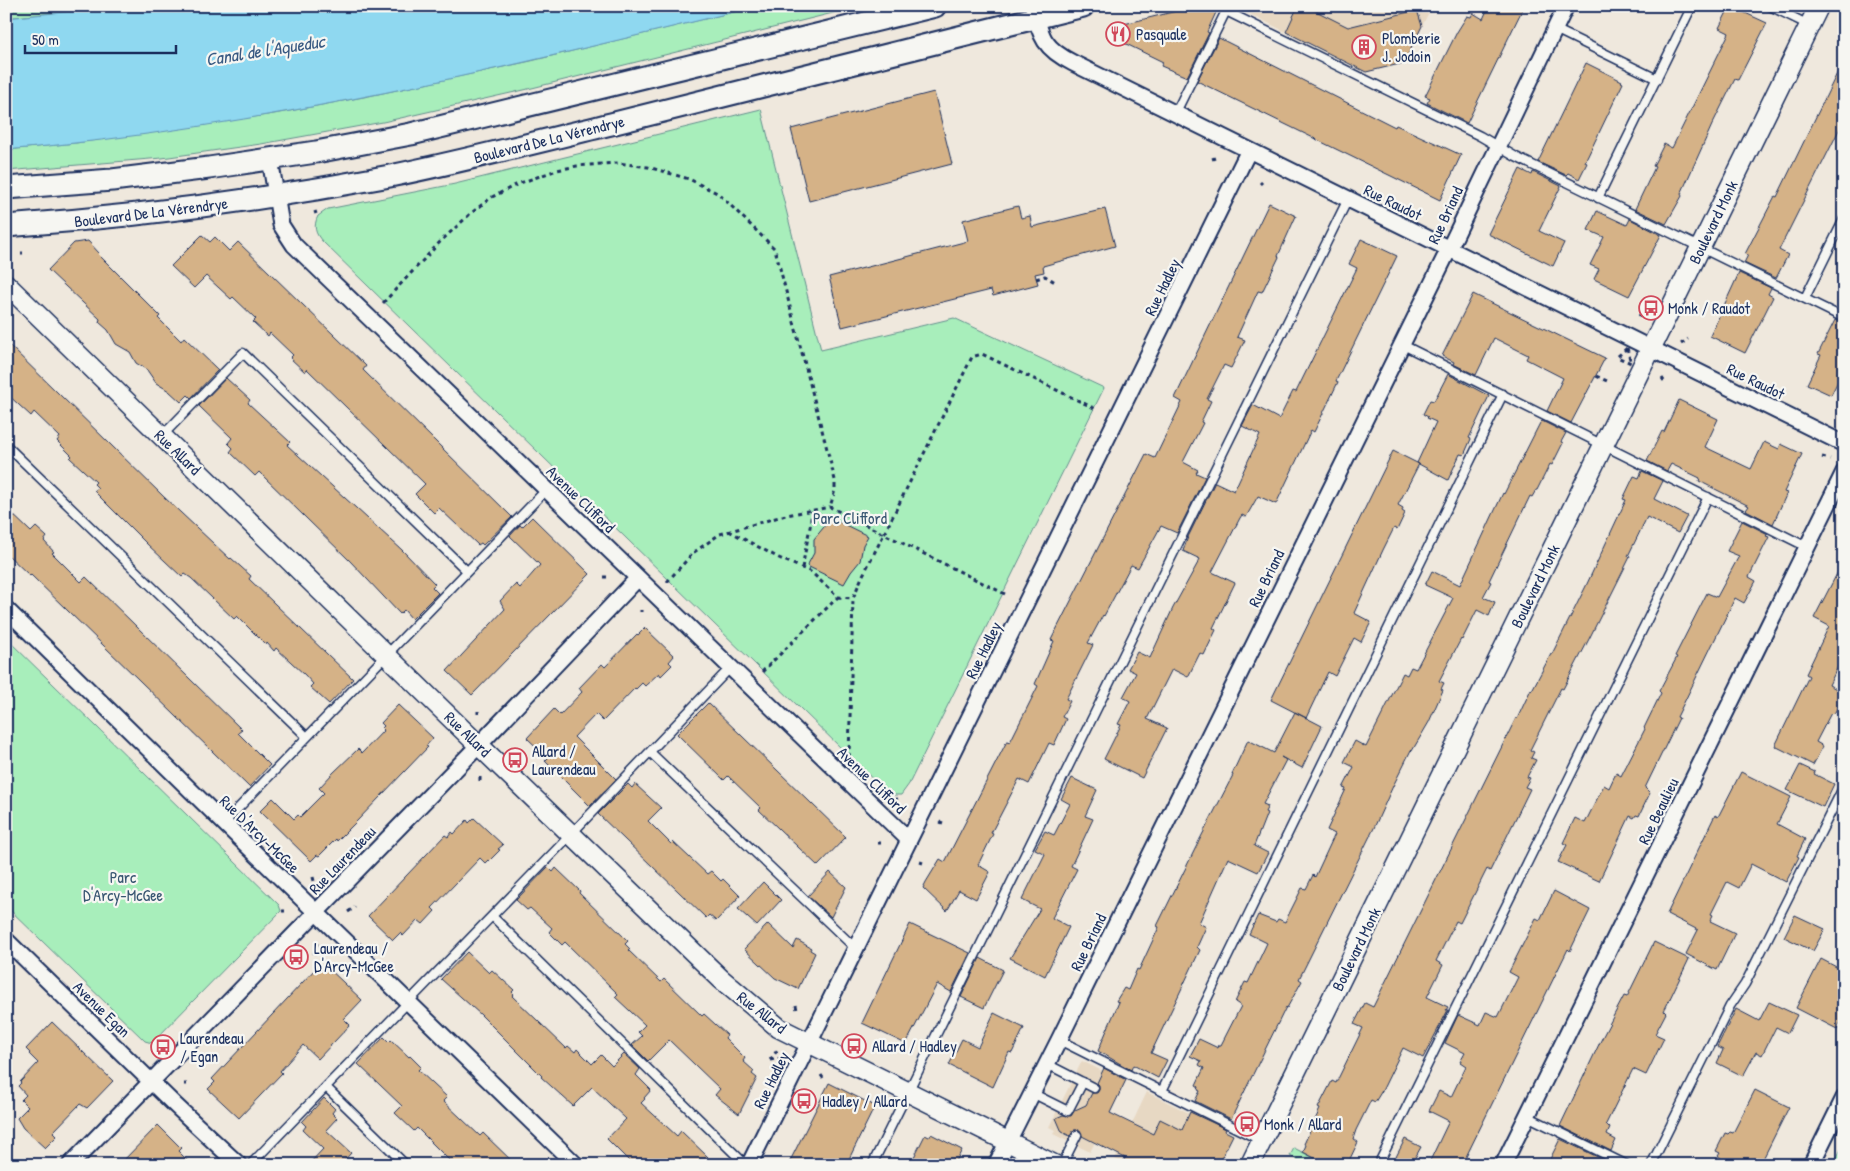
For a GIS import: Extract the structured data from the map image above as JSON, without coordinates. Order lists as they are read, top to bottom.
{
  "streets": {
    "main road": ["Boulevard De La Vérendrye"],
    "street": [
      "Rue Raudot",
      "Rue Briand",
      "Boulevard Monk",
      "Rue Hadley",
      "Rue Allard",
      "Avenue Clifford",
      "Rue Beaulieu",
      "Rue D'Arcy-McGee",
      "Rue Laurendeau",
      "Avenue Egan"
    ]
  },
  "crossings": [
    ["Boulevard De La Vérendrye", "Rue Raudot"],
    ["Boulevard De La Vérendrye", "Avenue Clifford"],
    ["Rue Raudot", "Rue Briand"],
    ["Rue Raudot", "Boulevard Monk"],
    ["Rue Raudot", "Rue Hadley"],
    ["Rue Briand", "Rue Allard"],
    ["Rue Hadley", "Rue Allard"],
    ["Rue Hadley", "Avenue Clifford"],
    ["Rue Allard", "Rue Laurendeau"],
    ["Avenue Clifford", "Rue Laurendeau"],
    ["Rue D'Arcy-McGee", "Rue Laurendeau"],
    ["Rue Laurendeau", "Avenue Egan"]
  ],
  "water": ["Canal de l'Aqueduc"],
  "parks": ["Parc Clifford", "Parc D'Arcy-McGee"],
  "places": {
    "restaurant": ["Pasquale"],
    "building": ["Plomberie J. Jodoin"],
    "bus stop": [
      "Monk / Raudot",
      "Allard / Laurendeau",
      "Laurendeau / D'Arcy-McGee",
      "Allard / Hadley",
      "Laurendeau / Egan",
      "Hadley / Allard",
      "Monk / Allard"
    ]
  },
  "scale_bar": "50 m"
}
